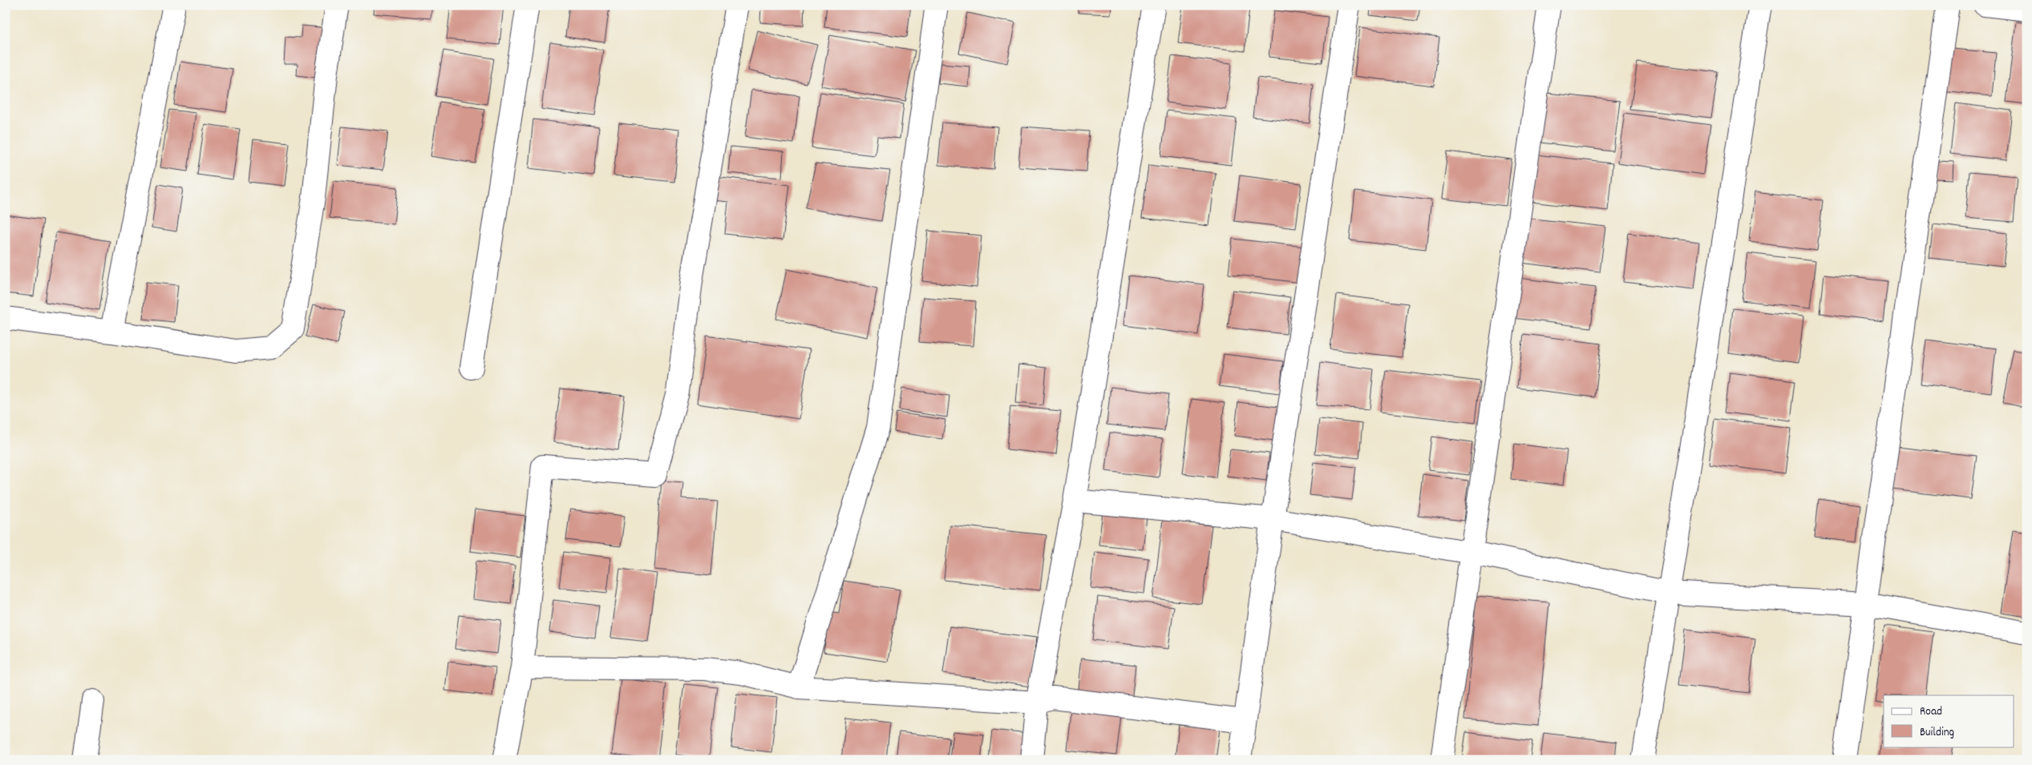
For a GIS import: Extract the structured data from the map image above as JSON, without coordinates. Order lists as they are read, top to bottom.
{
  "legend": ["Road", "Building"]
}
